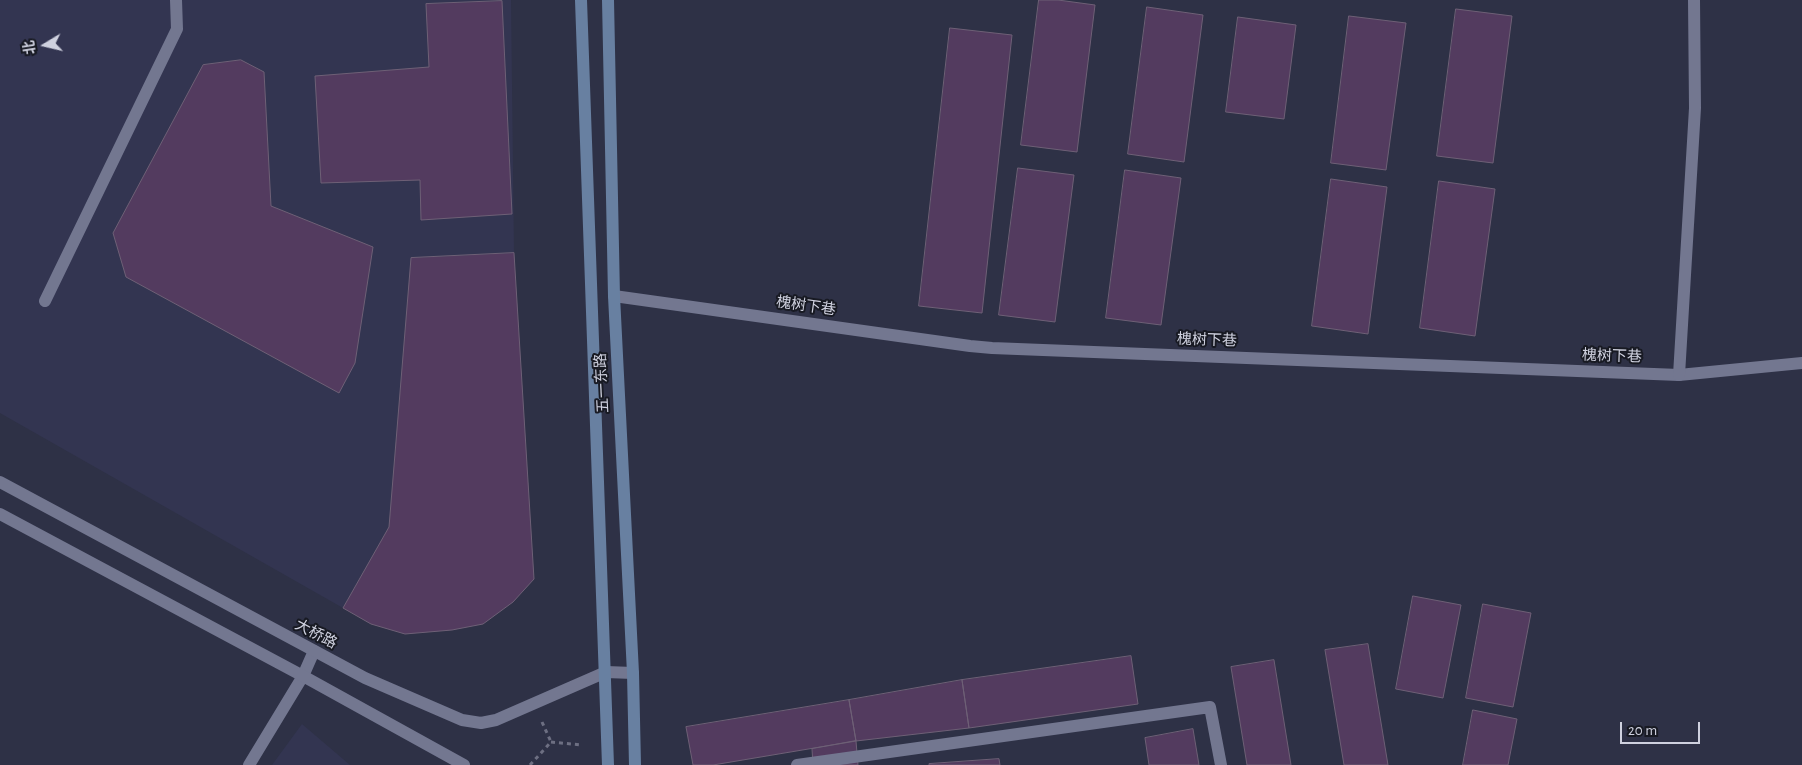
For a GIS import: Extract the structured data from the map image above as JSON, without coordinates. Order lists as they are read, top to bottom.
{
  "streets": {
    "main road": ["五一东路"],
    "street": ["槐树下巷", "大桥路"]
  },
  "crossings": [
    ["槐树下巷", "五一东路"],
    ["五一东路", "大桥路"]
  ],
  "scale_bar": "20 m",
  "north": "left"
}
